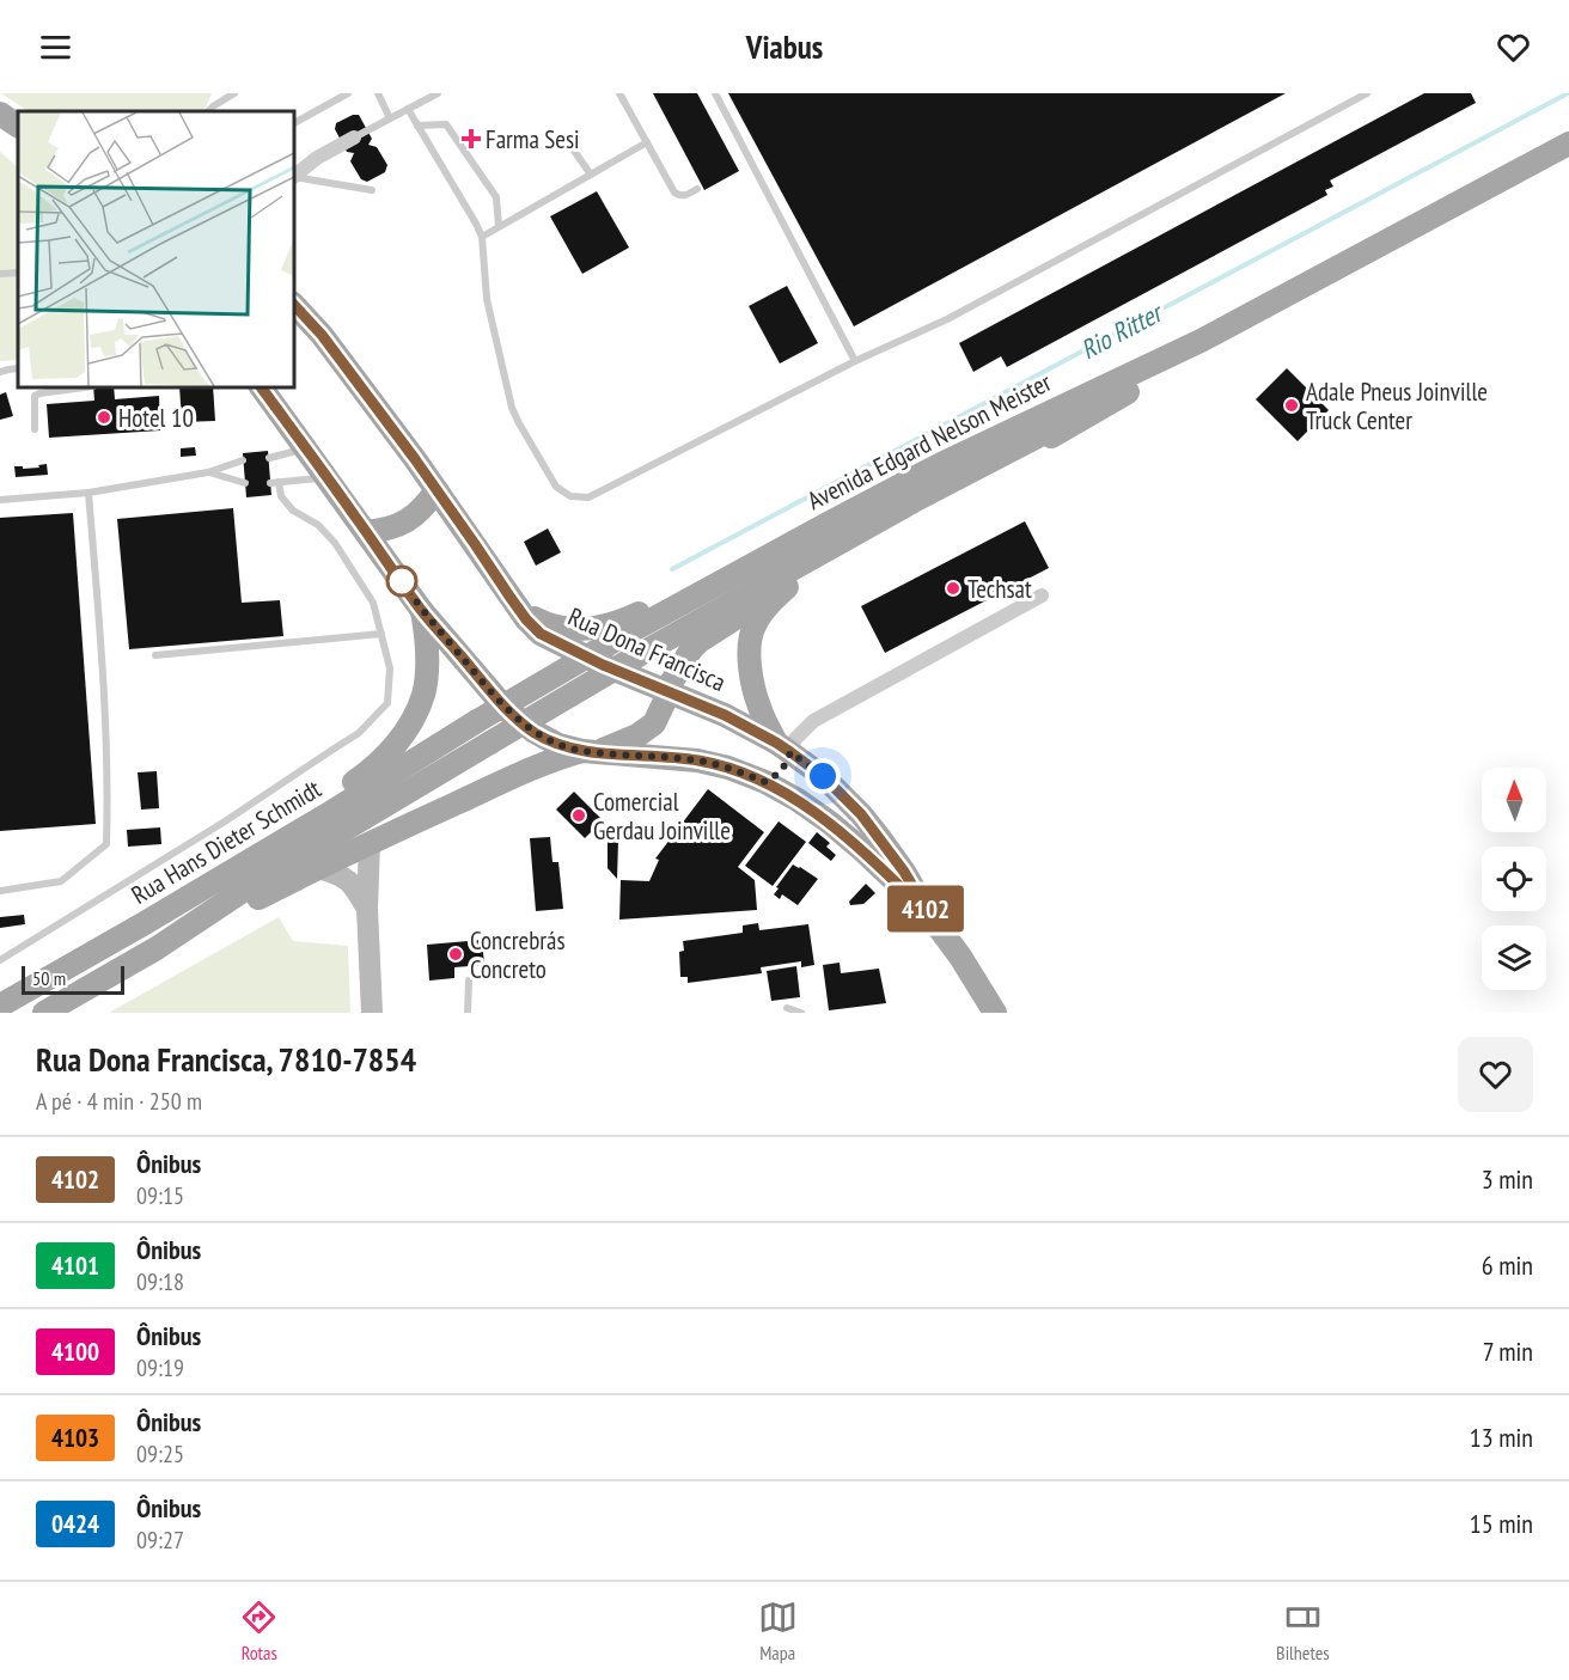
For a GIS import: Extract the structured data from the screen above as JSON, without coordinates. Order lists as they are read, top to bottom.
{
  "streets": {
    "main road": ["Avenida Edgard Nelson Meister", "Rua Dona Francisca", "Rua Hans Dieter Schmidt"]
  },
  "crossings": [
    ["Avenida Edgard Nelson Meister", "Rua Hans Dieter Schmidt"]
  ],
  "water": ["Rio Ritter"],
  "places": {
    "health": ["Farma Sesi"],
    "other": [
      "Adale Pneus Joinville Truck Center",
      "Hotel 10",
      "Techsat",
      "Comercial Gerdau Joinville",
      "Concrebrás Concreto"
    ]
  },
  "lines": ["bus line 4102"],
  "scale_bar": "50 m",
  "north": "top",
  "page": {
    "header": "Viabus",
    "on_map": "4102",
    "scale": "50 m",
    "heading": ["Rua Dona Francisca, 7810-7854", "A pé · 4 min · 250 m"],
    "list": [
      {
        "mark": "4102",
        "name": "Ônibus",
        "note": "09:15",
        "value": "3 min"
      },
      {
        "mark": "4101",
        "name": "Ônibus",
        "note": "09:18",
        "value": "6 min"
      },
      {
        "mark": "4100",
        "name": "Ônibus",
        "note": "09:19",
        "value": "7 min"
      },
      {
        "mark": "4103",
        "name": "Ônibus",
        "note": "09:25",
        "value": "13 min"
      },
      {
        "mark": "0424",
        "name": "Ônibus",
        "note": "09:27",
        "value": "15 min"
      }
    ],
    "tabs": ["Rotas", "Mapa", "Bilhetes"]
  }
}
